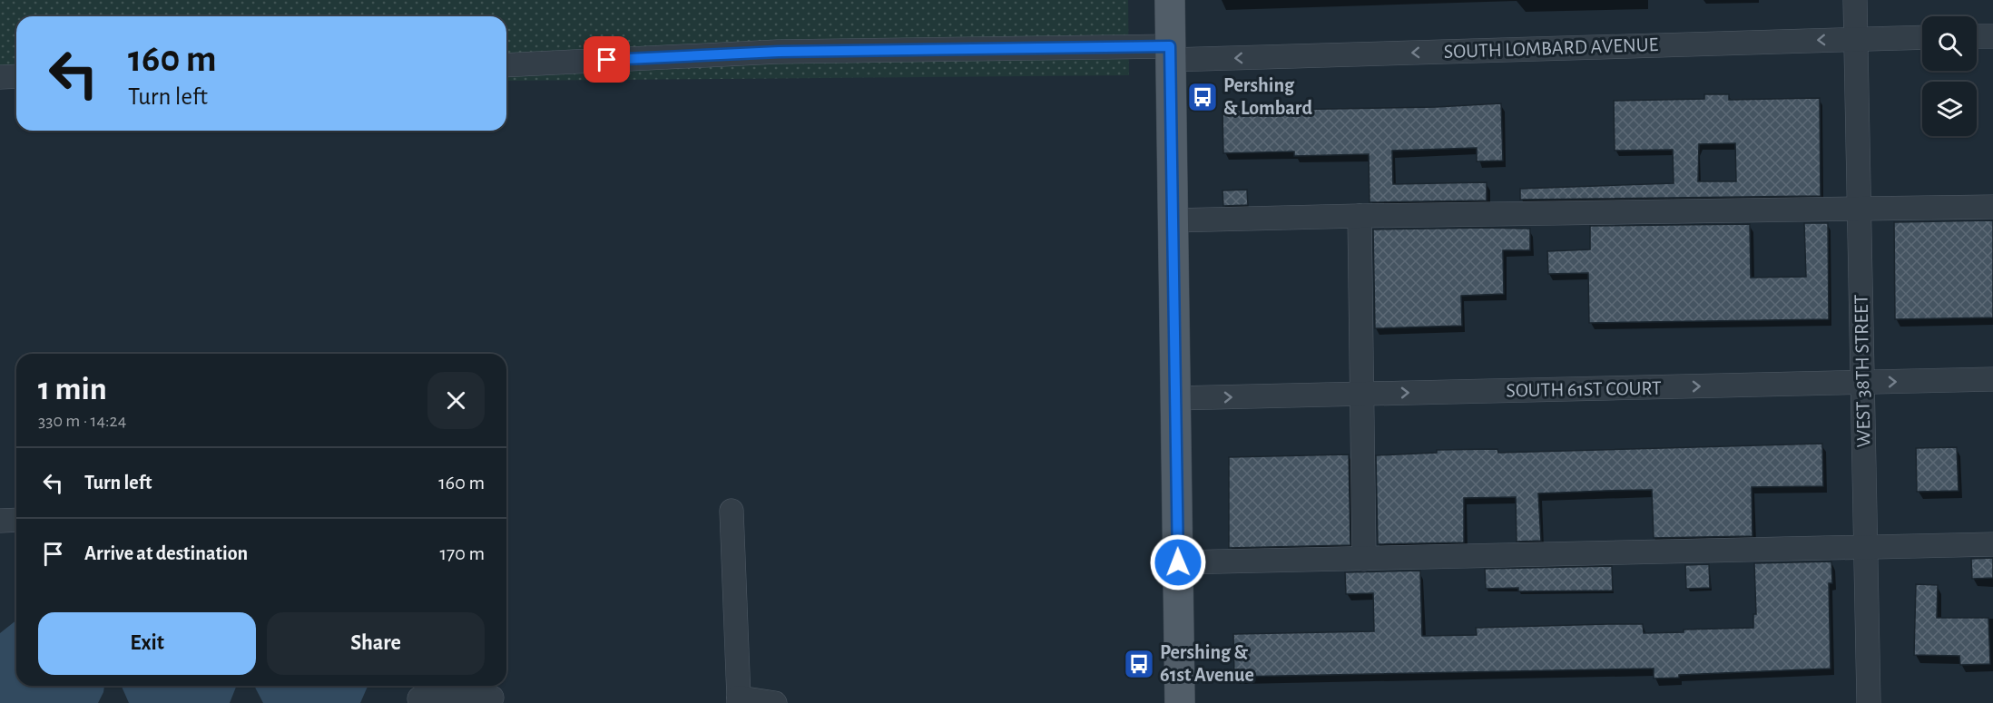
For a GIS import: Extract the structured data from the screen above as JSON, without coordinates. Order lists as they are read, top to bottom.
{
  "streets": {
    "street": ["SOUTH LOMBARD AVENUE", "WEST 38TH STREET", "SOUTH 61ST COURT"]
  },
  "crossings": [
    ["SOUTH LOMBARD AVENUE", "WEST 38TH STREET"],
    ["WEST 38TH STREET", "SOUTH 61ST COURT"]
  ],
  "places": {
    "bus stop": ["Pershing & Lombard", "Pershing & 61st Avenue"]
  },
  "page": {
    "turn": ["160 m", "Turn left"],
    "heading": ["1 min", "330 m · 14:24"],
    "list": [
      {
        "name": "Turn left",
        "value": "160 m"
      },
      {
        "name": "Arrive at destination",
        "value": "170 m"
      }
    ],
    "buttons": ["Exit", "Share"]
  }
}
